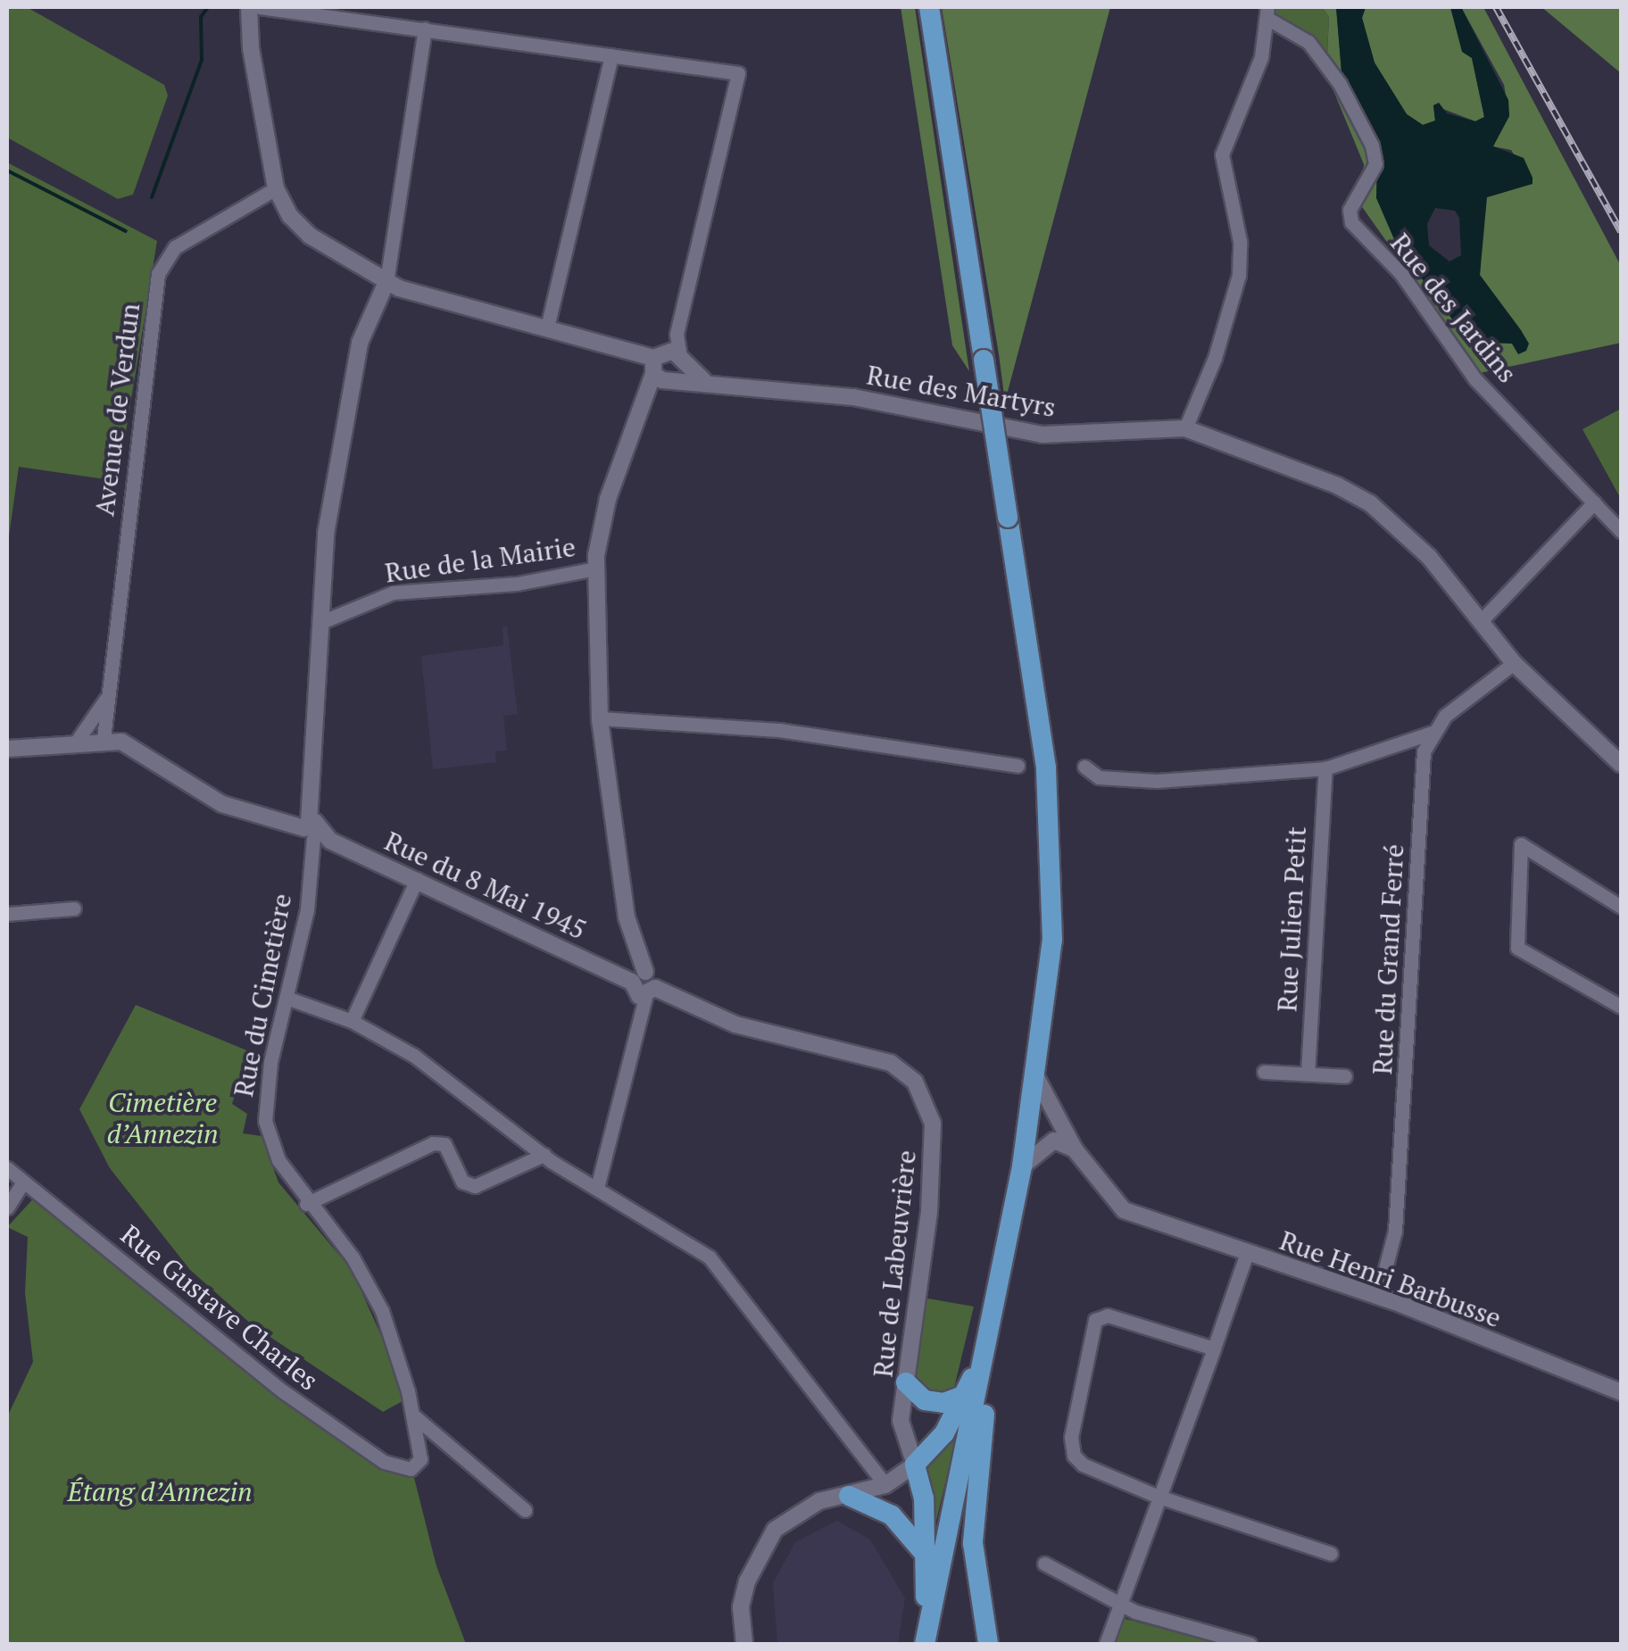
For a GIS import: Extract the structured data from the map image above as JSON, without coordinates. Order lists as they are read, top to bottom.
{
  "streets": {
    "street": [
      "Rue des Jardins",
      "Rue des Martyrs",
      "Avenue de Verdun",
      "Rue de la Mairie",
      "Rue du 8 Mai 1945",
      "Rue Julien Petit",
      "Rue du Grand Ferré",
      "Rue du Cimetière",
      "Rue de Labeuvrière",
      "Rue Henri Barbusse",
      "Rue Gustave Charles"
    ]
  },
  "crossings": [
    ["Avenue de Verdun", "Rue du 8 Mai 1945"],
    ["Rue du 8 Mai 1945", "Rue du Cimetière"],
    ["Rue du Grand Ferré", "Rue Henri Barbusse"],
    ["Rue du Cimetière", "Rue Gustave Charles"]
  ],
  "parks": ["Cimetière d’Annezin", "Étang d’Annezin"]
}
